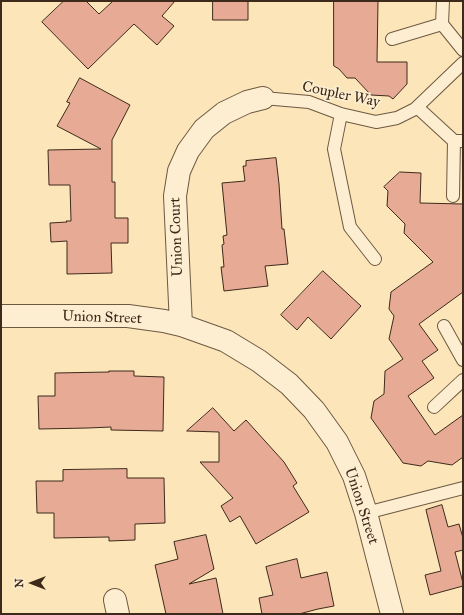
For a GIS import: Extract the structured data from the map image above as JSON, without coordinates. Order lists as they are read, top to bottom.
{
  "streets": {
    "street": ["Union Court", "Union Street"],
    "lane": ["Coupler Way"]
  },
  "crossings": [
    ["Coupler Way", "Union Court"],
    ["Union Court", "Union Street"]
  ],
  "north": "left"
}
